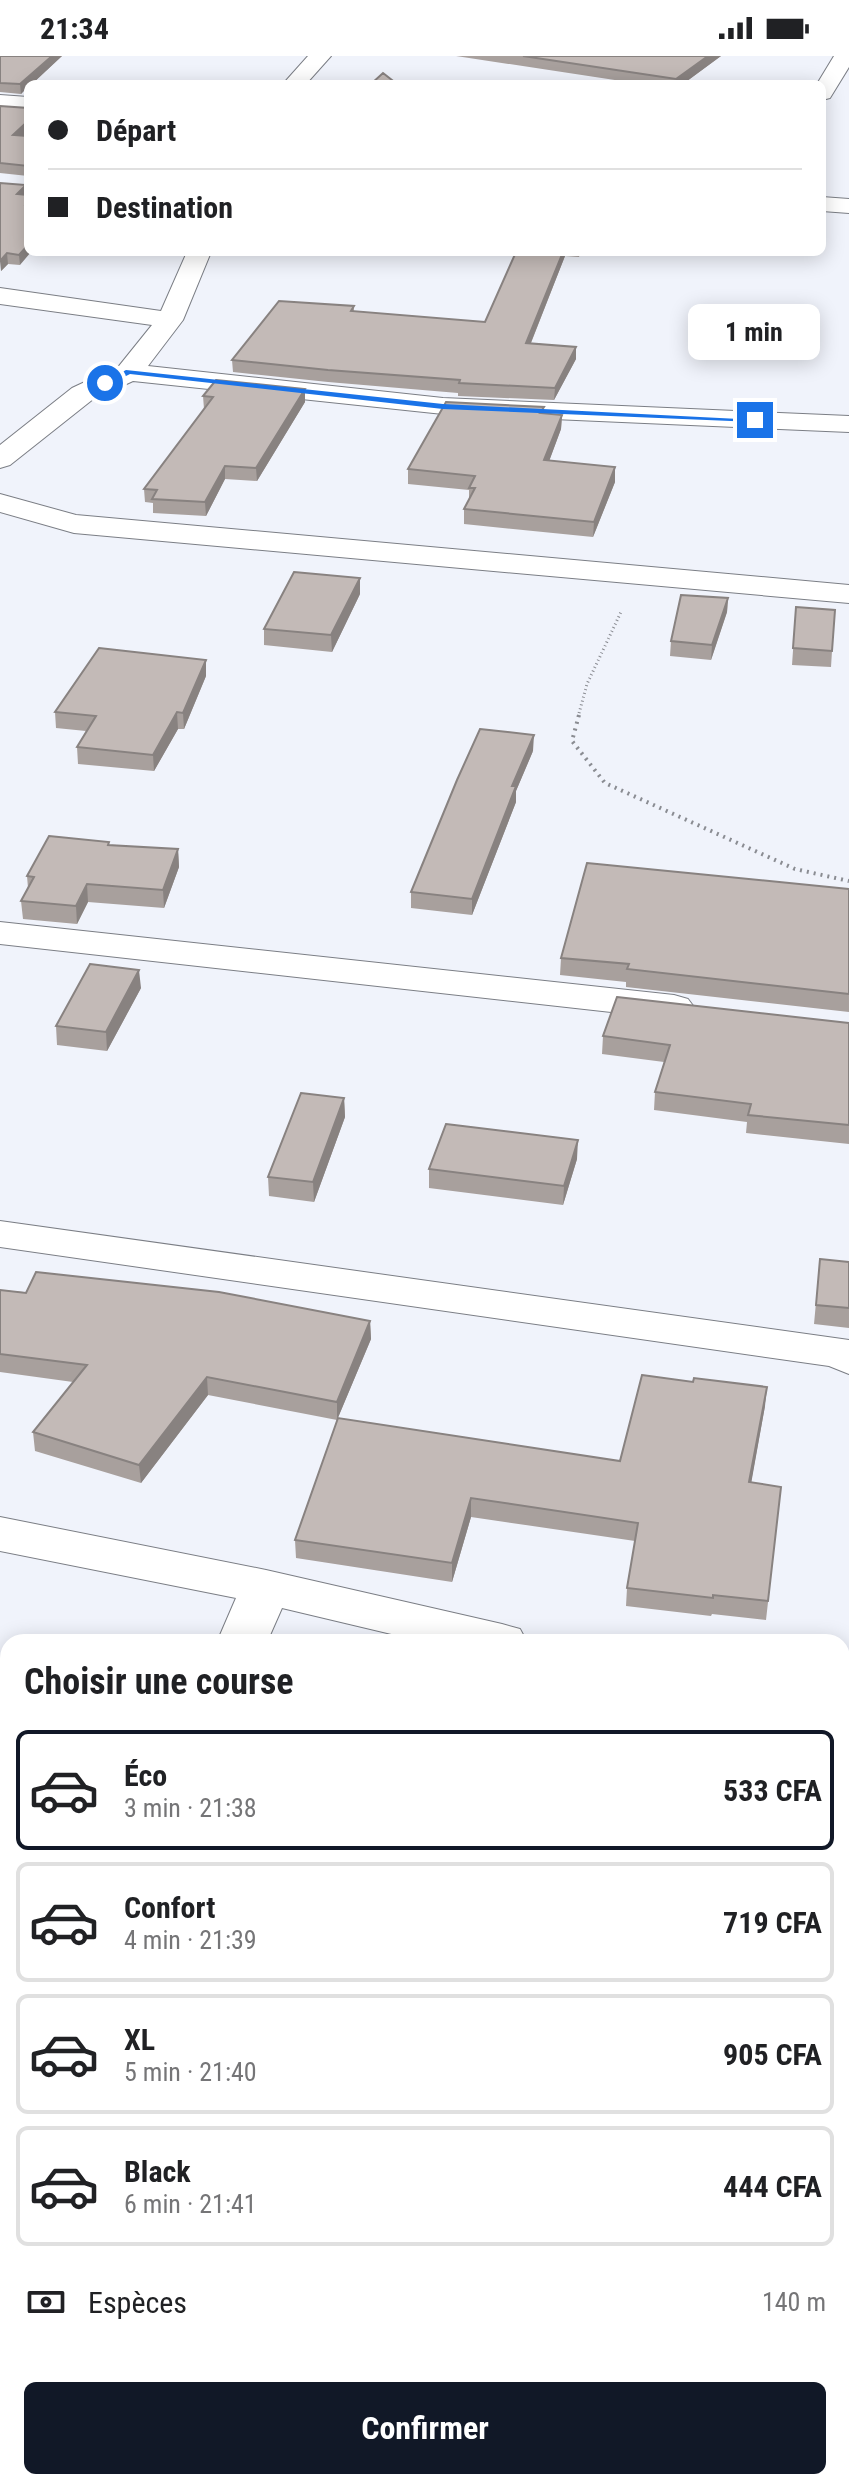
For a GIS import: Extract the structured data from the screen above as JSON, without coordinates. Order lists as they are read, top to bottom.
{
  "page": {
    "status": "21:34",
    "banner": ["Départ", "Destination"],
    "bubble": "1 min",
    "heading": "Choisir une course",
    "list": [
      {
        "name": "Éco",
        "note": "3 min · 21:38",
        "value": "533 CFA"
      },
      {
        "name": "Confort",
        "note": "4 min · 21:39",
        "value": "719 CFA"
      },
      {
        "name": "XL",
        "note": "5 min · 21:40",
        "value": "905 CFA"
      },
      {
        "name": "Black",
        "note": "6 min · 21:41",
        "value": "444 CFA"
      }
    ],
    "pay": ["Espèces", "140 m"],
    "buttons": "Confirmer"
  }
}
